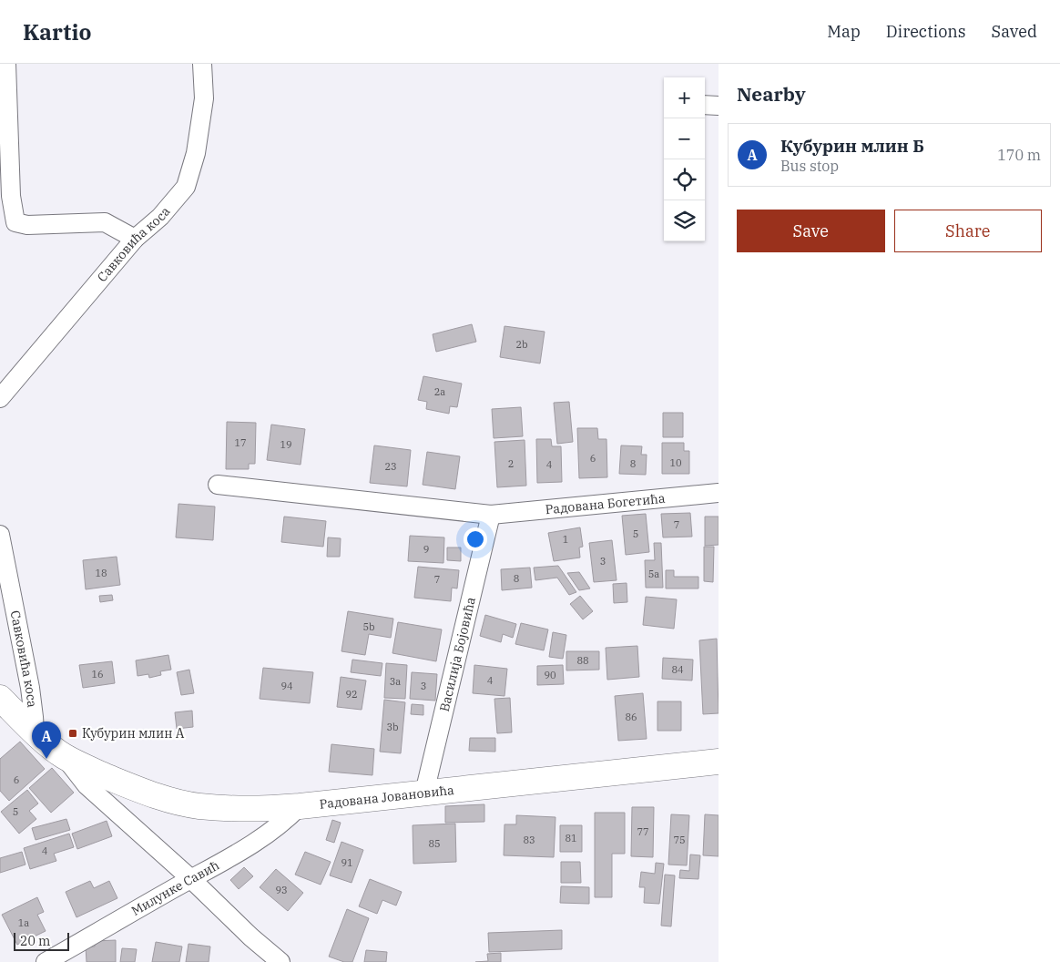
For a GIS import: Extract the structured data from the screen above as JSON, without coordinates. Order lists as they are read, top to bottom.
{
  "streets": {
    "main road": ["Радована Јовановића"],
    "street": [
      "Савковића коса",
      "Радована Богетића",
      "Василија Бојовића",
      "Милунке Савић"
    ]
  },
  "crossings": [
    ["Савковића коса", "Радована Јовановића"],
    ["Радована Богетића", "Василија Бојовића"],
    ["Василија Бојовића", "Радована Јовановића"],
    ["Радована Јовановића", "Милунке Савић"]
  ],
  "places": {
    "transit": ["Кубурин млин А"]
  },
  "house_numbers": [
    "2b",
    "2a",
    "17",
    "19",
    "6",
    "10",
    "2",
    "8",
    "4",
    "23",
    "7",
    "5",
    "1",
    "9",
    "3",
    "18",
    "5a",
    "8",
    "7",
    "5b",
    "88",
    "84",
    "16",
    "90",
    "4",
    "3a",
    "94",
    "3",
    "92",
    "86",
    "3b",
    "6",
    "5",
    "77",
    "81",
    "83",
    "75",
    "85",
    "4",
    "91",
    "93",
    "1a"
  ],
  "scale_bar": "20 m",
  "page": {
    "header": "Kartio",
    "nav": ["Map", "Directions", "Saved"],
    "heading": "Nearby",
    "map_buttons": ["+", "−"],
    "list": [
      {
        "mark": "A",
        "name": "Кубурин млин Б",
        "note": "Bus stop",
        "value": "170 m"
      }
    ],
    "buttons": ["Save", "Share"],
    "pins": "A",
    "scale": "20 m"
  }
}
